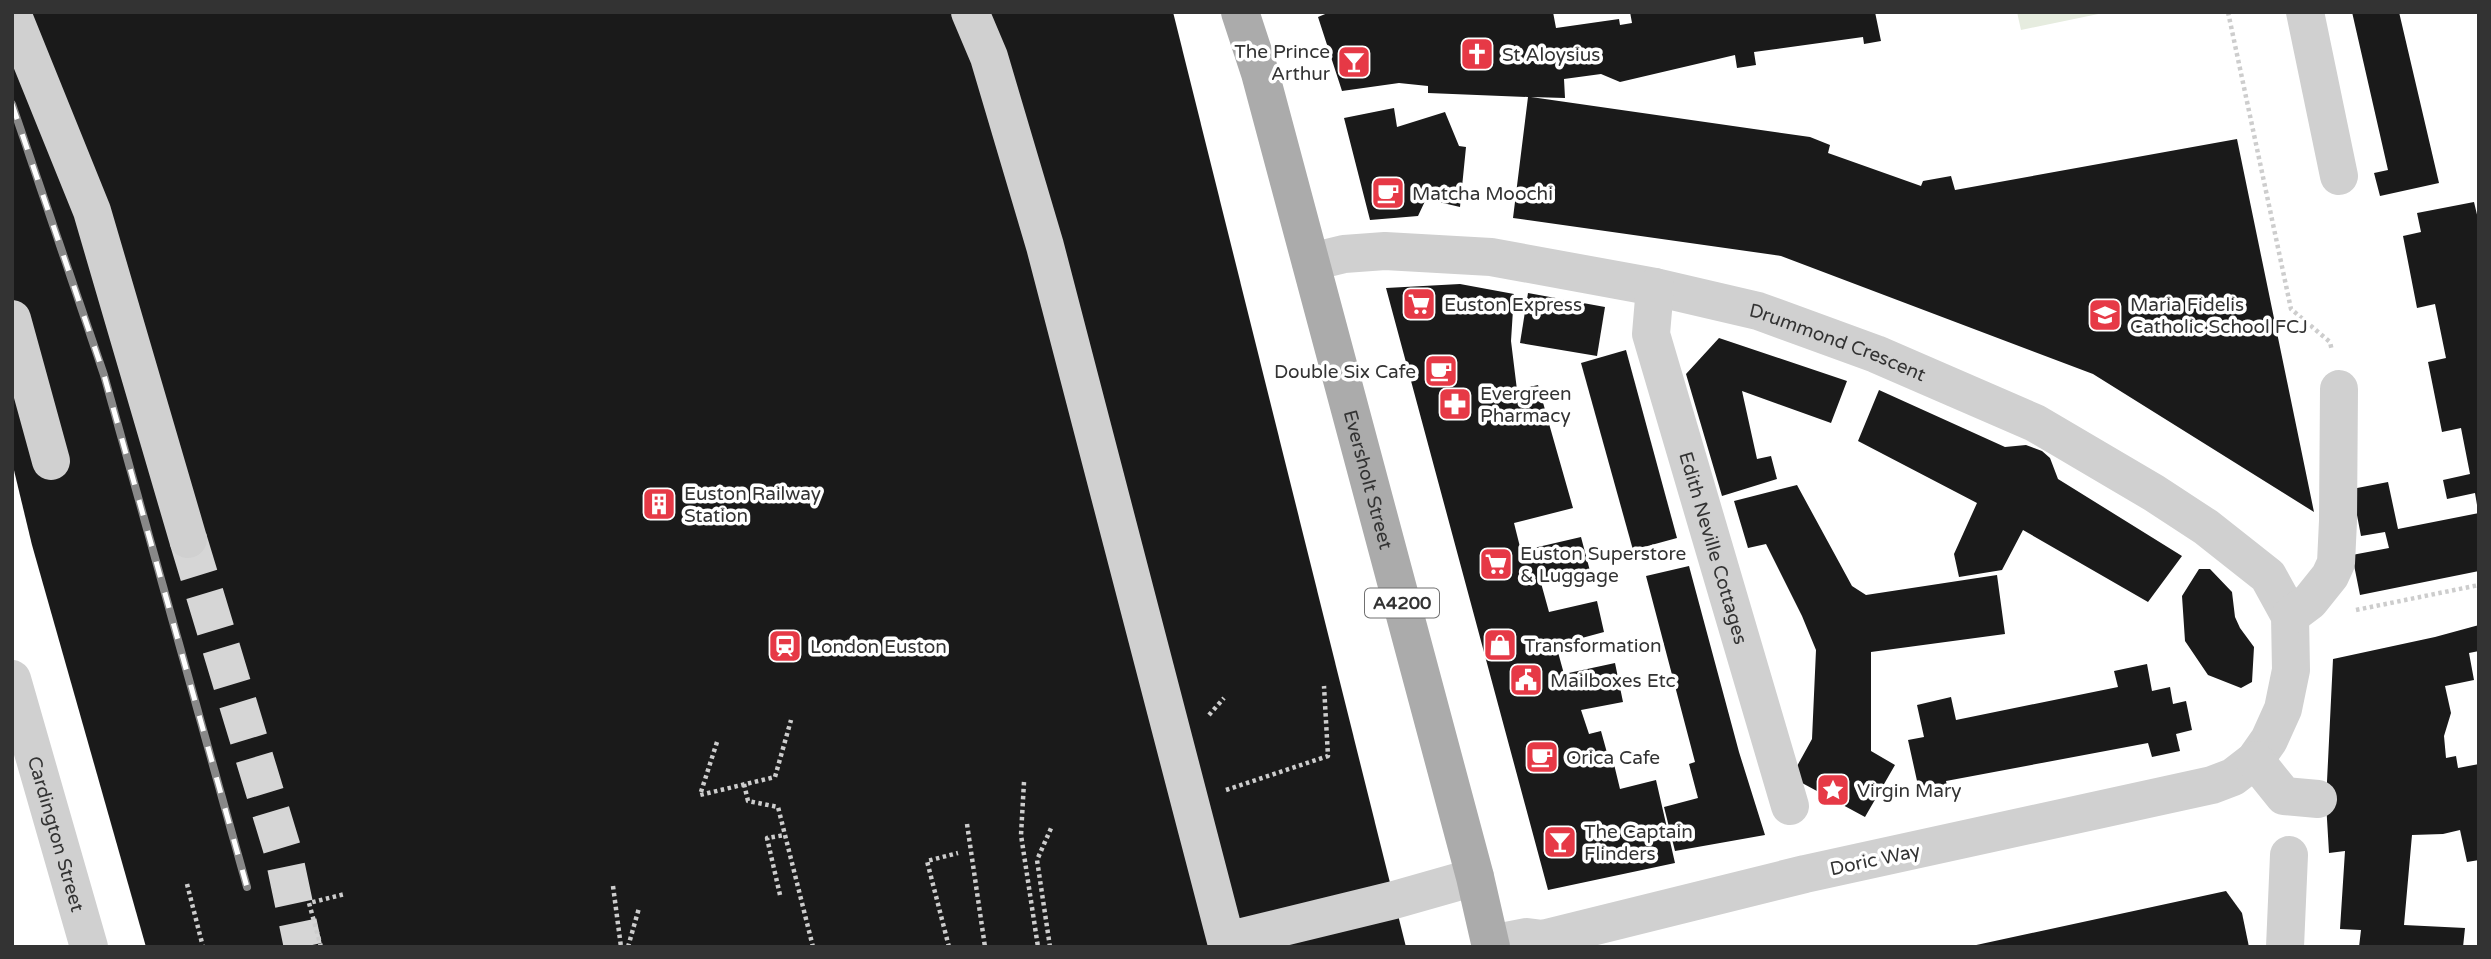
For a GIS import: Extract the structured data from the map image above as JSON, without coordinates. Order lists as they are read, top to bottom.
{
  "streets": {
    "main road": ["Eversholt Street", "A4200"],
    "street": [
      "Drummond Crescent",
      "Edith Neville Cottages",
      "Cardington Street",
      "Doric Way"
    ]
  },
  "crossings": [
    ["Drummond Crescent", "Eversholt Street"],
    ["Drummond Crescent", "Edith Neville Cottages"],
    ["Eversholt Street", "Doric Way"]
  ],
  "places": {
    "church": ["St Aloysius"],
    "bar": ["The Prince Arthur", "The Captain Flinders"],
    "cafe": ["Matcha Moochi", "Double Six Cafe", "Orica Cafe"],
    "supermarket": ["Euston Express", "Euston Superstore & Luggage"],
    "school or university": ["Maria Fidelis Catholic School FCJ"],
    "pharmacy": ["Evergreen Pharmacy"],
    "building": ["Euston Railway Station"],
    "shop": ["Transformation"],
    "station": ["London Euston"],
    "public building": ["Mailboxes Etc"],
    "place": ["Virgin Mary"]
  }
}
